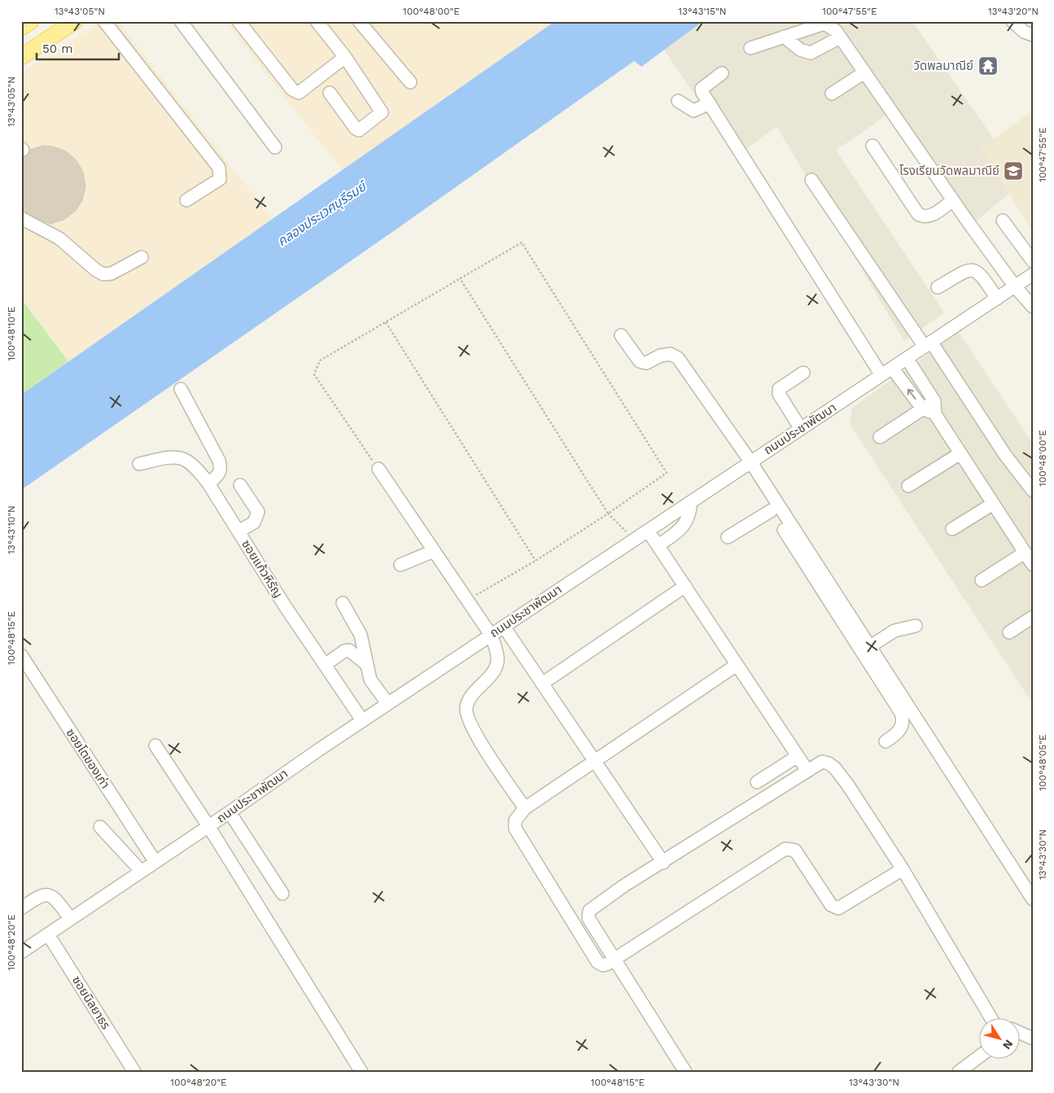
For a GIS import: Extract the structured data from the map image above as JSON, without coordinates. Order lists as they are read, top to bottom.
{
  "streets": {
    "street": [
      "ถนนประชาพัฒนา",
      "ซอยแก้วหิรัญ",
      "ซอยโตของเก่า",
      "ซอยนิลยาธร"
    ]
  },
  "crossings": [
    ["ถนนประชาพัฒนา", "ซอยแก้วหิรัญ"],
    ["ถนนประชาพัฒนา", "ซอยโตของเก่า"],
    ["ถนนประชาพัฒนา", "ซอยนิลยาธร"]
  ],
  "water": ["คลองประเวศบุรีรมย์"],
  "places": {
    "temple": ["วัดพลมาณีย์"],
    "school or university": ["โรงเรียนวัดพลมาณีย์"]
  },
  "scale_bar": "50 m",
  "north": "bottom right",
  "coordinates": [
    "13°43'05\"N",
    "100°48'00\"E",
    "13°43'15\"N",
    "100°47'55\"E",
    "13°43'20\"N",
    "100°48'10\"E",
    "13°43'10\"N",
    "100°48'15\"E",
    "100°48'05\"E",
    "13°43'30\"N",
    "100°48'20\"E"
  ]
}
